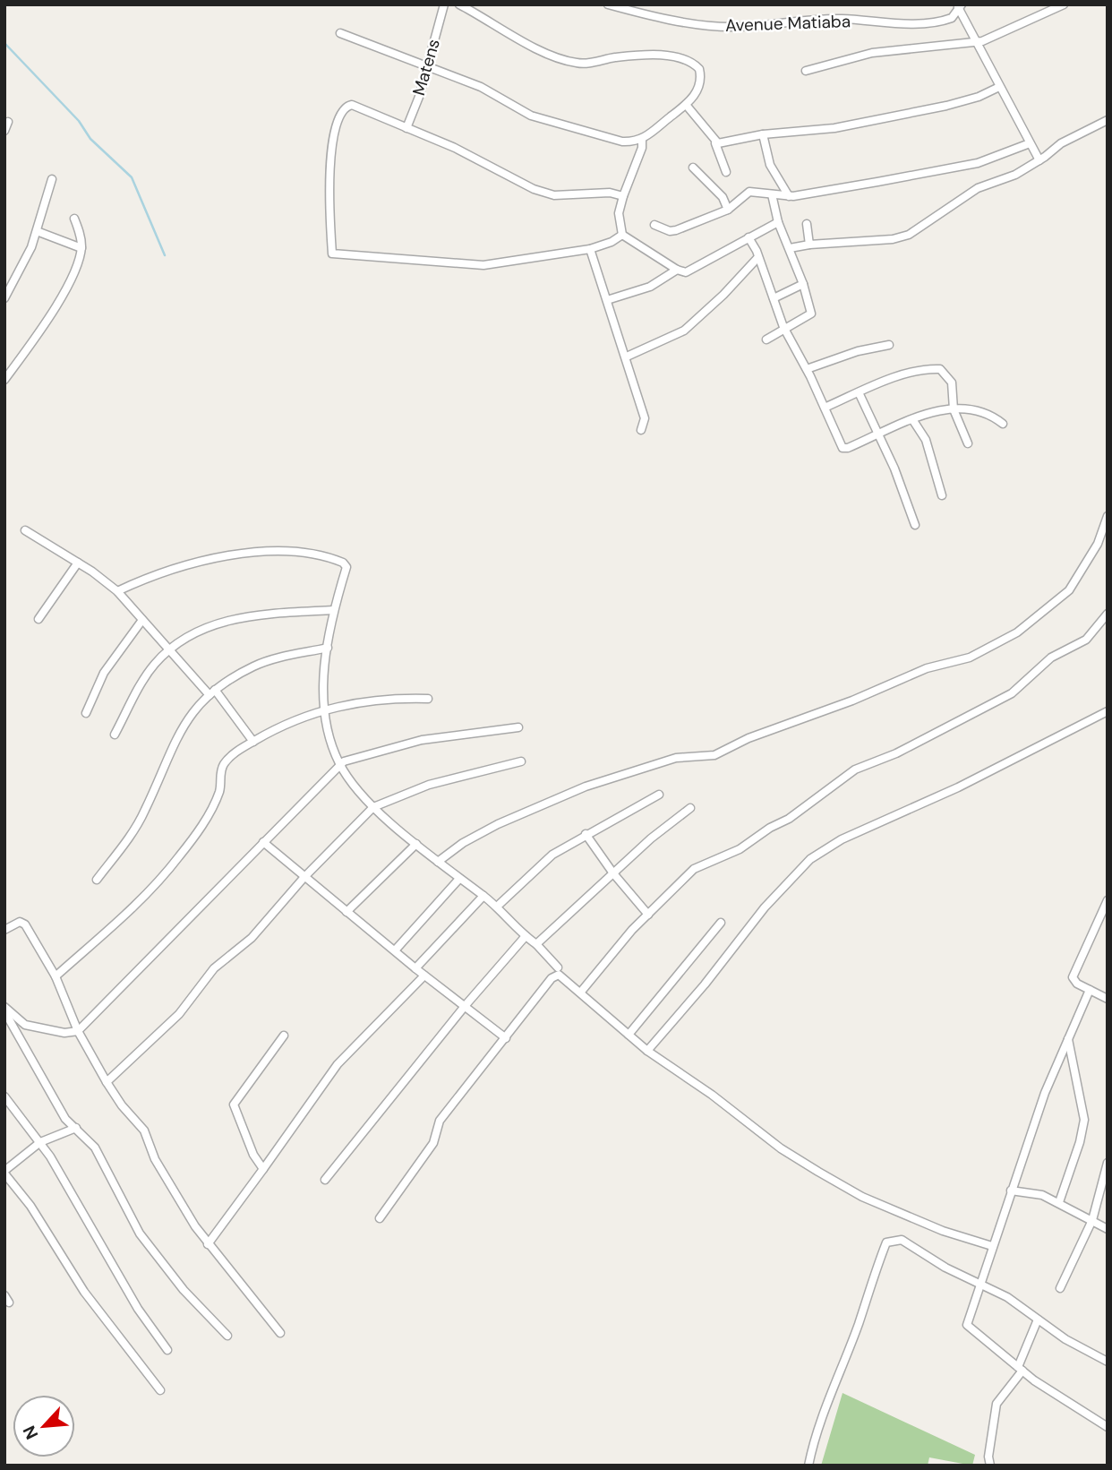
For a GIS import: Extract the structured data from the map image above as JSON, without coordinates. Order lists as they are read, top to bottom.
{
  "streets": {
    "street": ["Avenue Matiaba", "Matens"]
  },
  "north": "bottom left"
}
